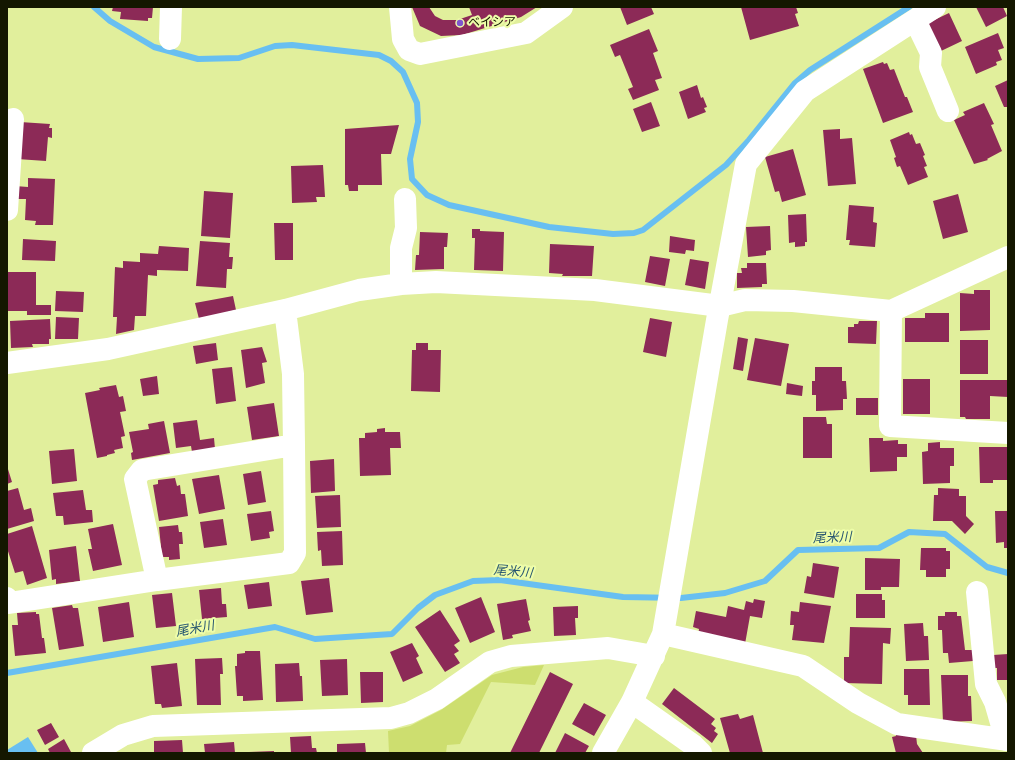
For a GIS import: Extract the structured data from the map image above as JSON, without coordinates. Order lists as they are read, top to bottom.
{
  "water": ["尾米川"],
  "places": ["ベイシア"]
}
